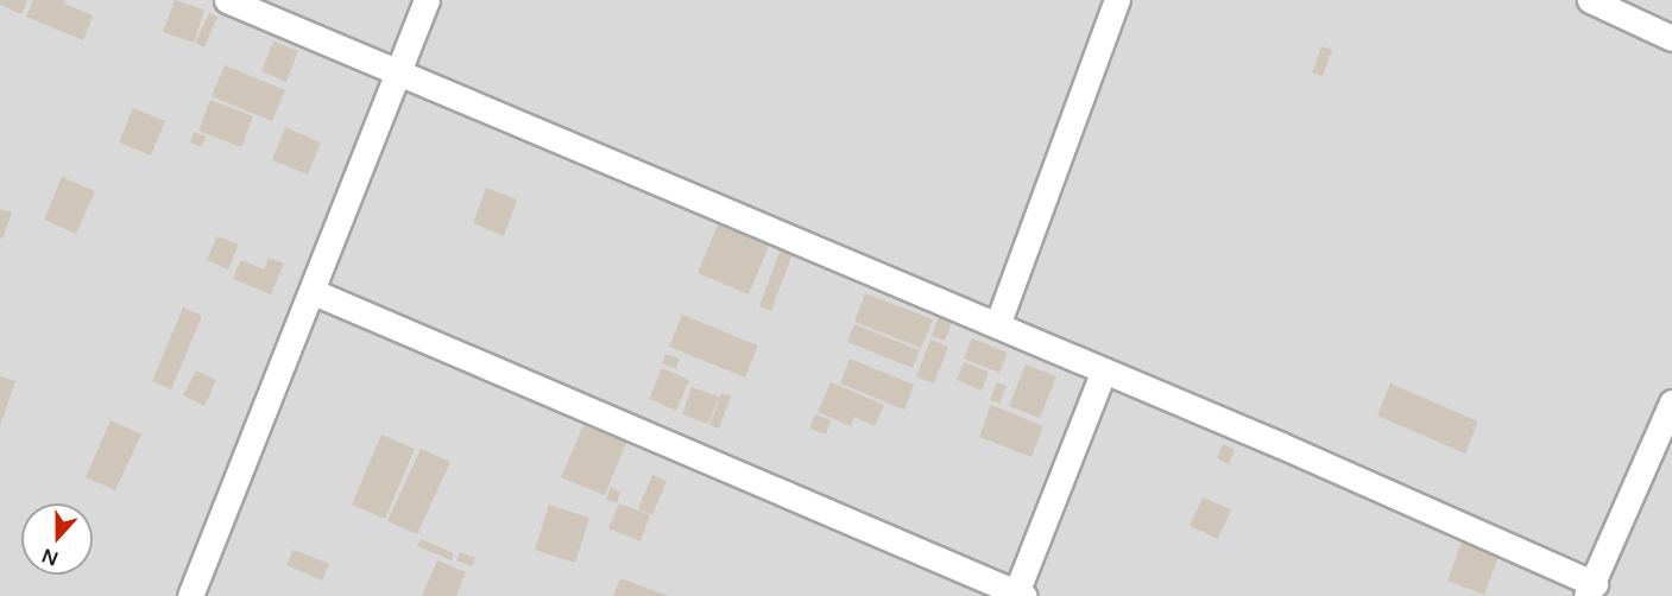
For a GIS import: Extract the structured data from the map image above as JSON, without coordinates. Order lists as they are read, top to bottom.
{
  "north": "bottom"
}
